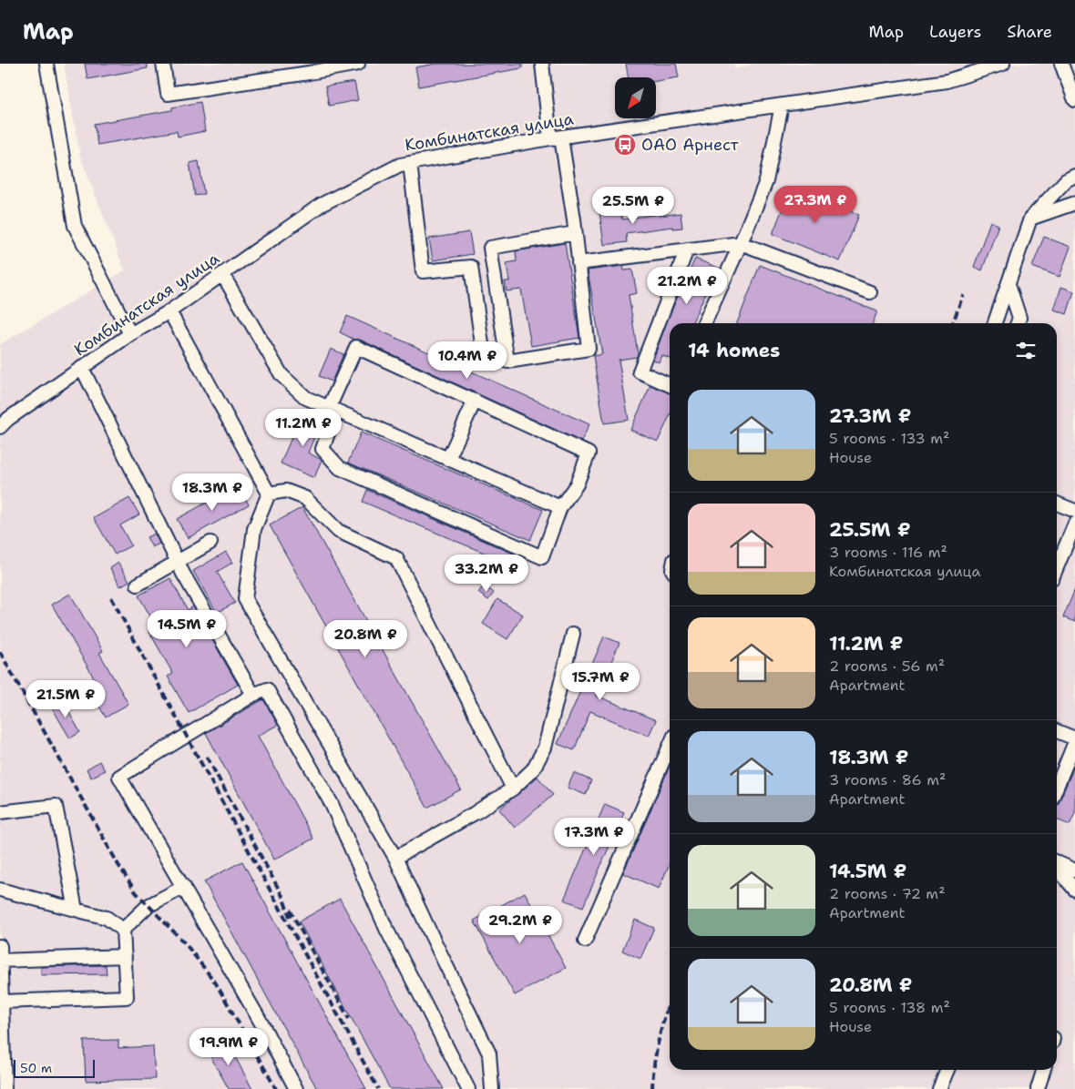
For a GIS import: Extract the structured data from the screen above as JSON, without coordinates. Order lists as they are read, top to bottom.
{
  "streets": {
    "street": ["Комбинатская улица"]
  },
  "places": {
    "bus stop": ["ОАО Арнест"]
  },
  "scale_bar": "50 m",
  "north": "bottom left",
  "page": {
    "header": "Map",
    "nav": ["Map", "Layers", "Share"],
    "price": [
      "27.3M ₽",
      "25.5M ₽",
      "21.2M ₽",
      "10.4M ₽",
      "11.2M ₽",
      "18.3M ₽",
      "33.2M ₽",
      "14.5M ₽",
      "20.8M ₽",
      "15.7M ₽",
      "21.5M ₽",
      "17.3M ₽",
      "29.2M ₽",
      "19.9M ₽"
    ],
    "heading": "14 homes",
    "list": [
      {
        "name": "27.3M ₽",
        "note": "5 rooms · 133 m² · House"
      },
      {
        "name": "25.5M ₽",
        "note": "3 rooms · 116 m² · Комбинатская улица"
      },
      {
        "name": "11.2M ₽",
        "note": "2 rooms · 56 m² · Apartment"
      },
      {
        "name": "18.3M ₽",
        "note": "3 rooms · 86 m² · Apartment"
      },
      {
        "name": "14.5M ₽",
        "note": "2 rooms · 72 m² · Apartment"
      },
      {
        "name": "20.8M ₽",
        "note": "5 rooms · 138 m² · House"
      }
    ],
    "scale": "50 m"
  }
}
